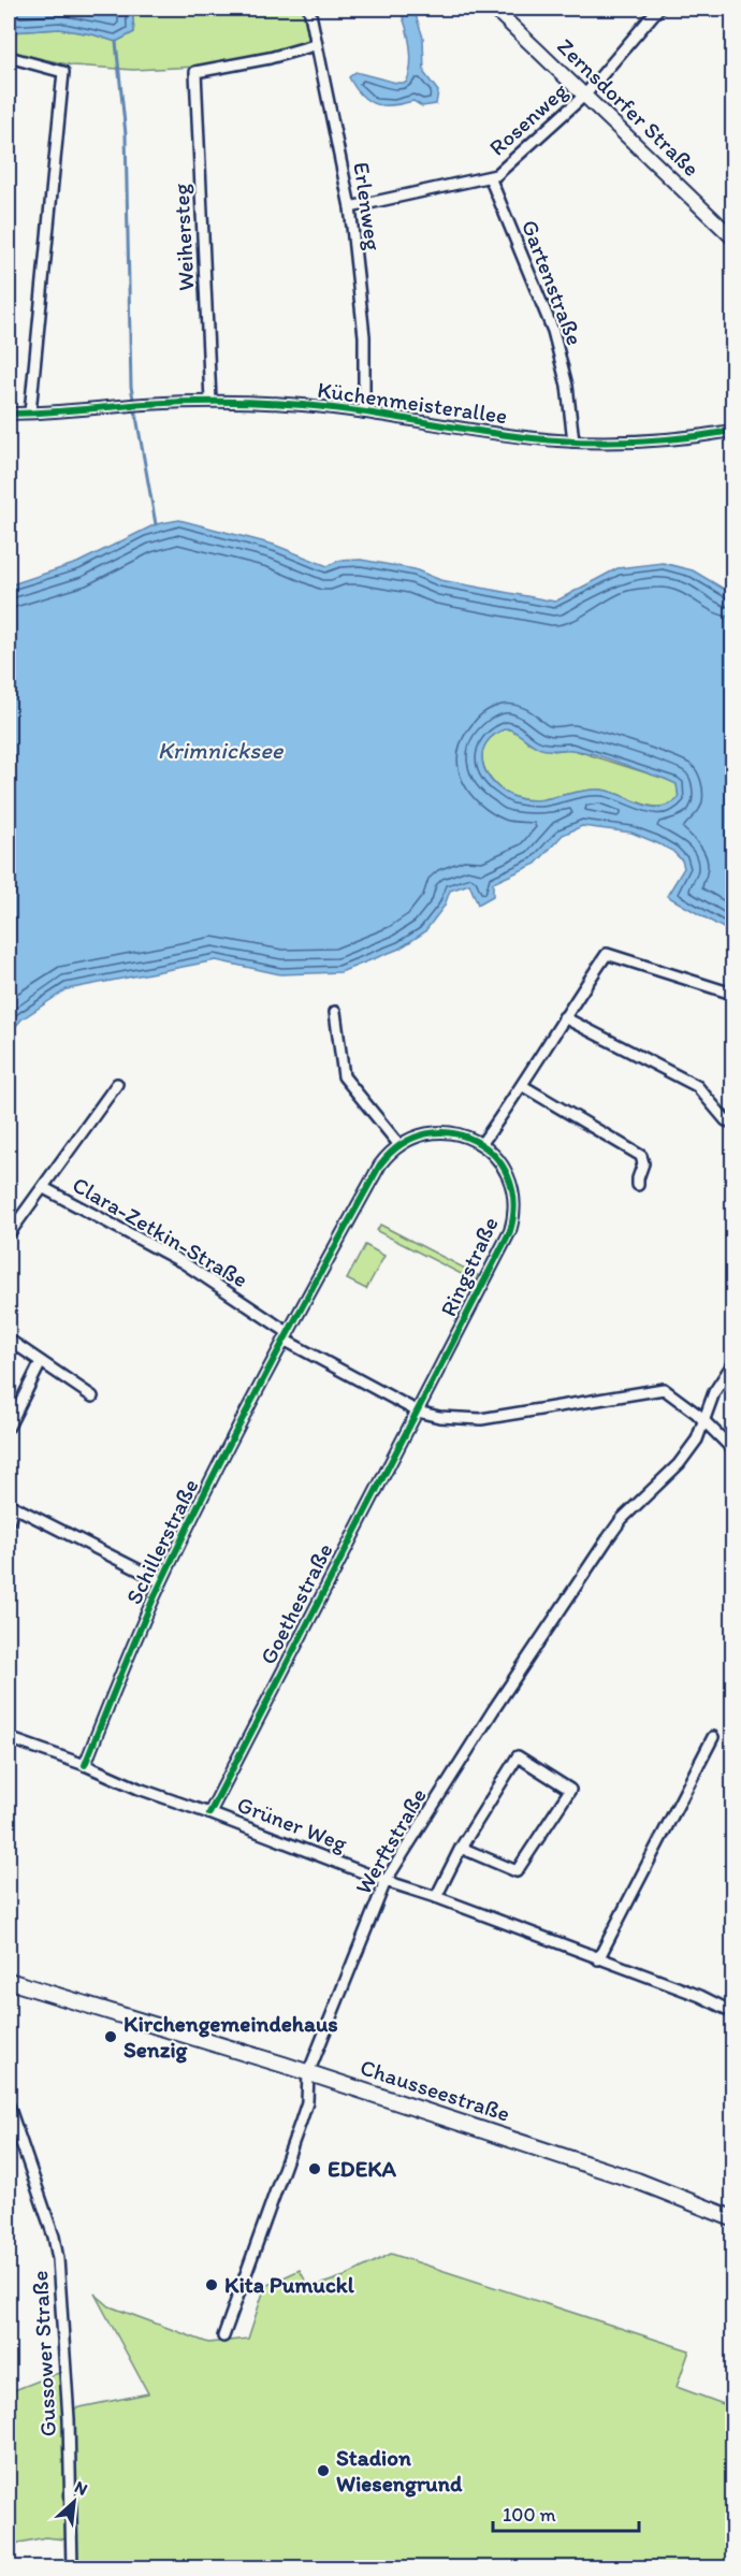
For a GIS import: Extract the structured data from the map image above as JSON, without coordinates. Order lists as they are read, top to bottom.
{
  "streets": {
    "main road": ["Chausseestraße"],
    "street": [
      "Zernsdorfer Straße",
      "Rosenweg",
      "Erlenweg",
      "Weihersteg",
      "Gartenstraße",
      "Küchenmeisterallee",
      "Clara-Zetkin-Straße",
      "Ringstraße",
      "Schillerstraße",
      "Goethestraße",
      "Grüner Weg",
      "Werftstraße",
      "Gussower Straße"
    ]
  },
  "crossings": [
    ["Zernsdorfer Straße", "Rosenweg"],
    ["Rosenweg", "Erlenweg"],
    ["Rosenweg", "Gartenstraße"],
    ["Erlenweg", "Weihersteg"],
    ["Erlenweg", "Küchenmeisterallee"],
    ["Weihersteg", "Küchenmeisterallee"],
    ["Gartenstraße", "Küchenmeisterallee"],
    ["Clara-Zetkin-Straße", "Ringstraße"],
    ["Clara-Zetkin-Straße", "Schillerstraße"],
    ["Clara-Zetkin-Straße", "Goethestraße"],
    ["Ringstraße", "Goethestraße"],
    ["Schillerstraße", "Grüner Weg"],
    ["Goethestraße", "Grüner Weg"],
    ["Grüner Weg", "Werftstraße"],
    ["Werftstraße", "Chausseestraße"]
  ],
  "water": ["Krimnicksee"],
  "places": [
    "Kirchengemeindehaus Senzig",
    "EDEKA",
    "Kita Pumuckl",
    "Stadion Wiesengrund"
  ],
  "scale_bar": "100 m",
  "north": "top right"
}
